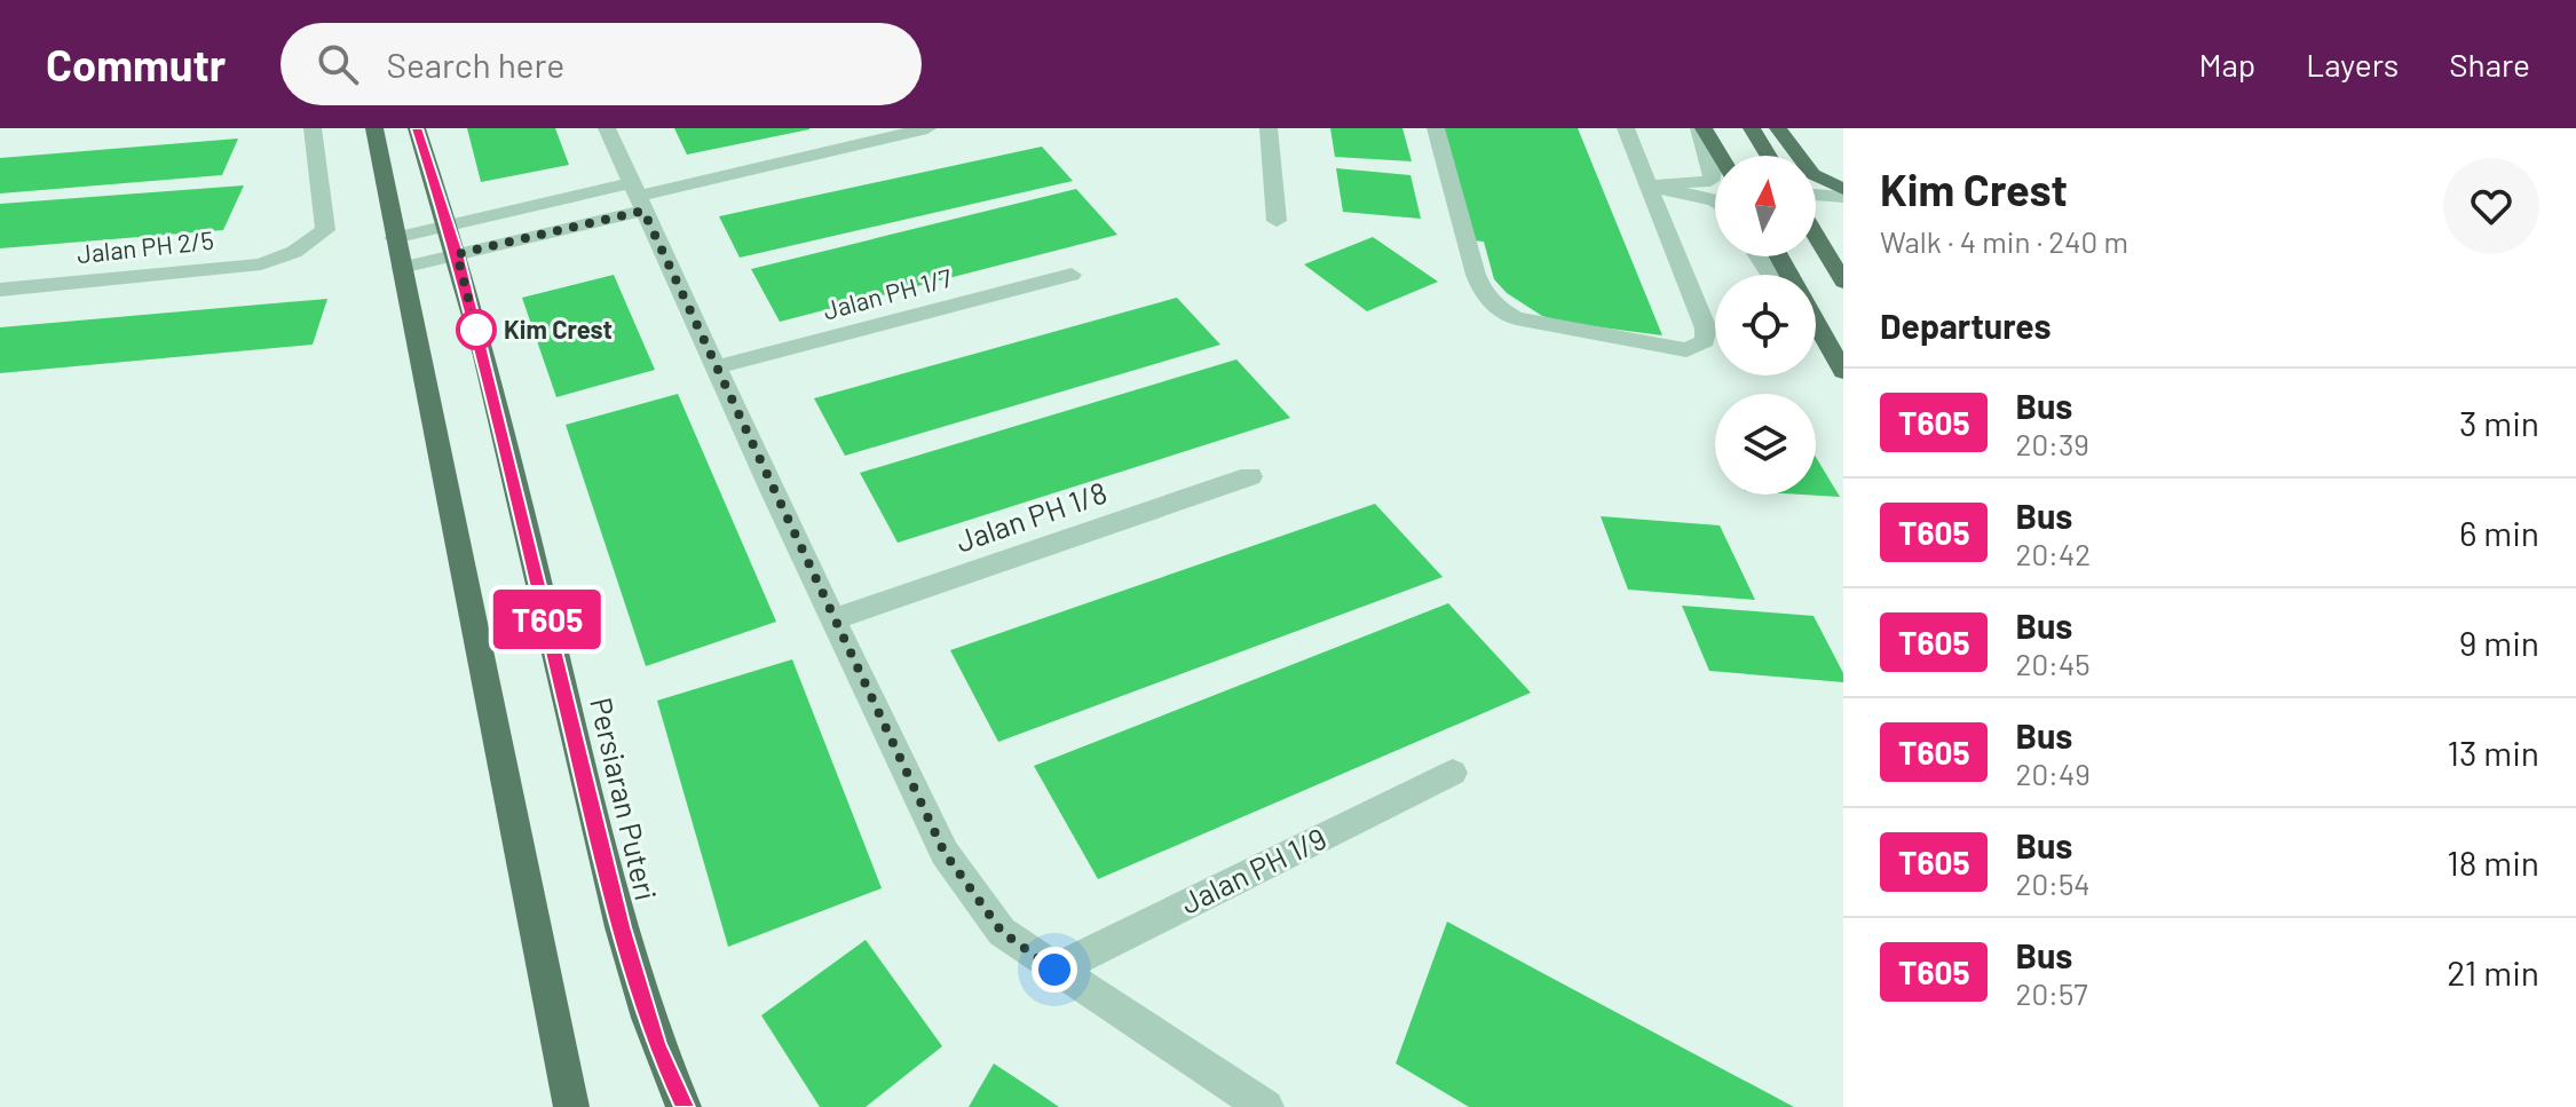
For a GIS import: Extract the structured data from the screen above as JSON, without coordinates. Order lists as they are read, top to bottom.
{
  "streets": {
    "main road": ["Persiaran Puteri"],
    "street": [
      "Jalan PH 2/5",
      "Jalan PH 1/7",
      "Jalan PH 1/8",
      "Jalan PH 1/9"
    ]
  },
  "places": ["Kim Crest"],
  "lines": ["bus line T605"],
  "north": "top",
  "page": {
    "header": "Commutr",
    "search": "Search here",
    "nav": ["Map", "Layers", "Share"],
    "on_map": "T605",
    "heading": [
      ["Kim Crest", "Walk · 4 min · 240 m"],
      "Departures"
    ],
    "list": [
      {
        "mark": "T605",
        "name": "Bus",
        "note": "20:39",
        "value": "3 min"
      },
      {
        "mark": "T605",
        "name": "Bus",
        "note": "20:42",
        "value": "6 min"
      },
      {
        "mark": "T605",
        "name": "Bus",
        "note": "20:45",
        "value": "9 min"
      },
      {
        "mark": "T605",
        "name": "Bus",
        "note": "20:49",
        "value": "13 min"
      },
      {
        "mark": "T605",
        "name": "Bus",
        "note": "20:54",
        "value": "18 min"
      },
      {
        "mark": "T605",
        "name": "Bus",
        "note": "20:57",
        "value": "21 min"
      }
    ]
  }
}
